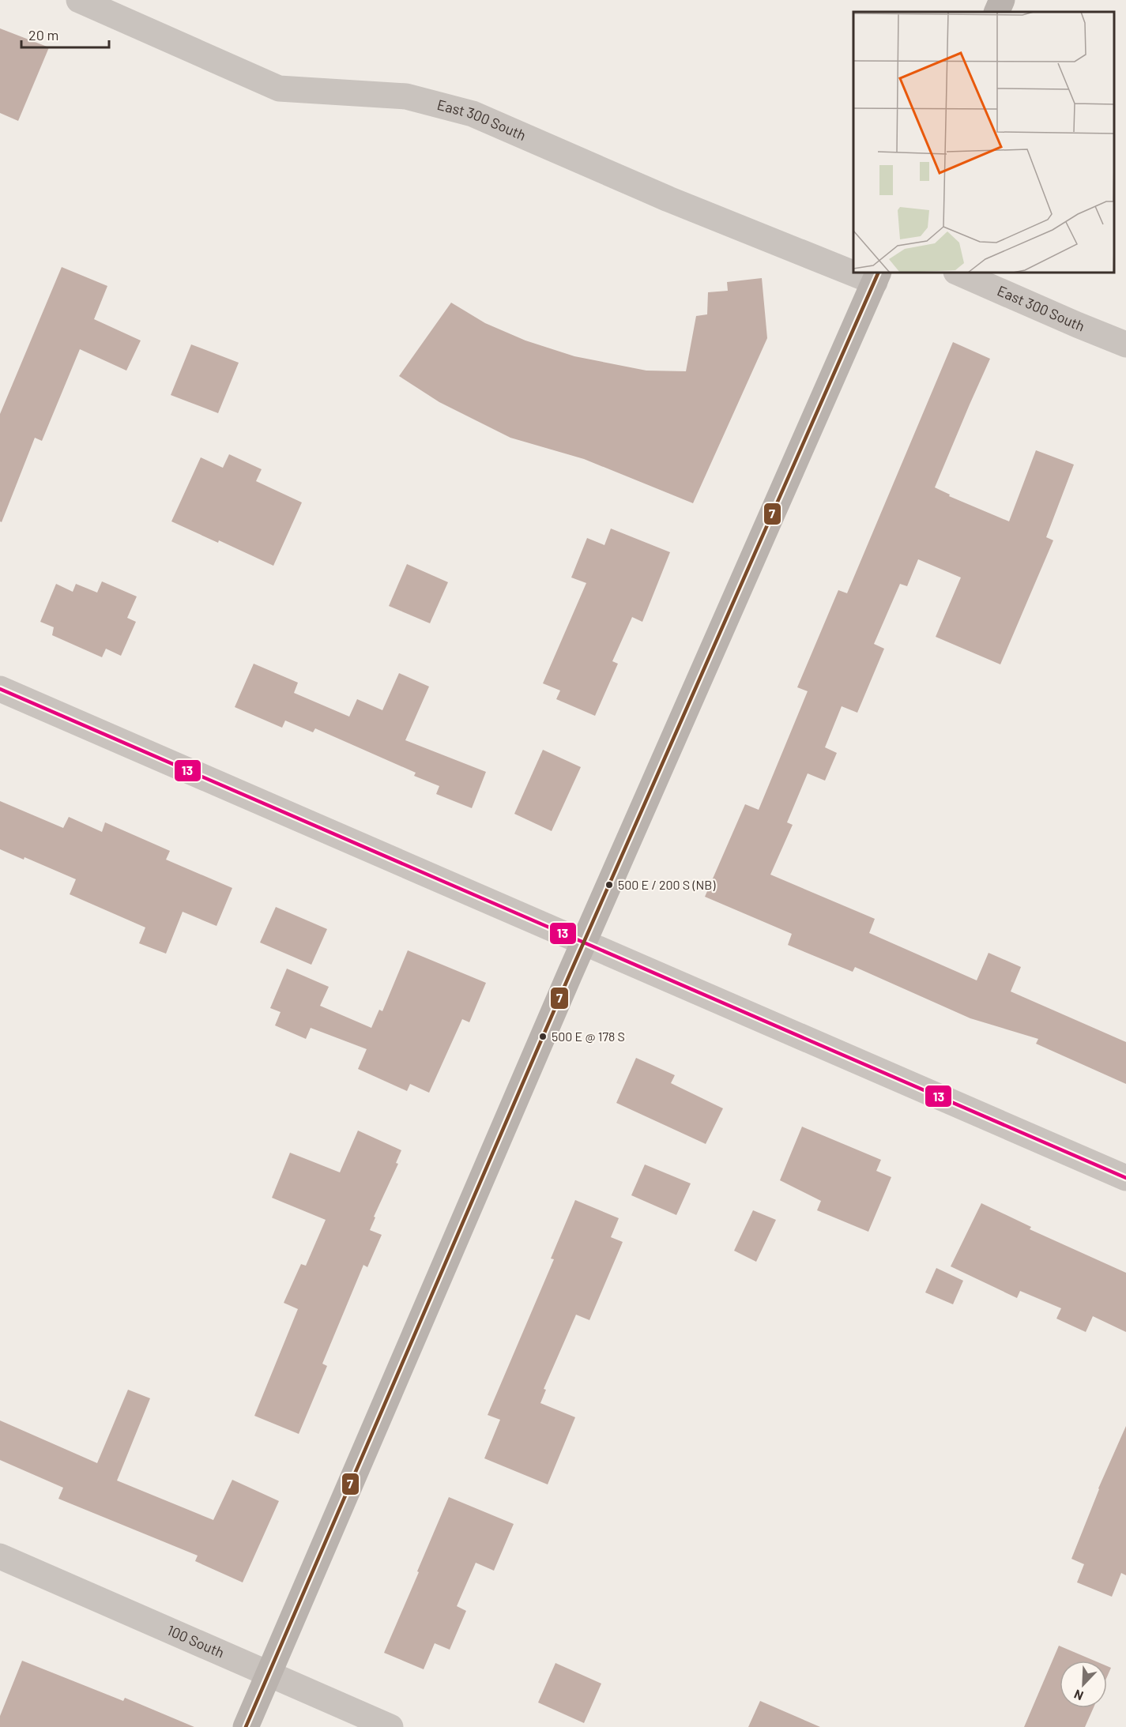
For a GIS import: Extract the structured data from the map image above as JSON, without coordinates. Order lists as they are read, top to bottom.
{
  "streets": {
    "street": ["East 300 South", "100 South"]
  },
  "places": ["500 E / 200 S (NB)", "500 E @ 178 S"],
  "lines": ["transit line 7", "transit line 13"],
  "scale_bar": "20 m",
  "north": "bottom left"
}
